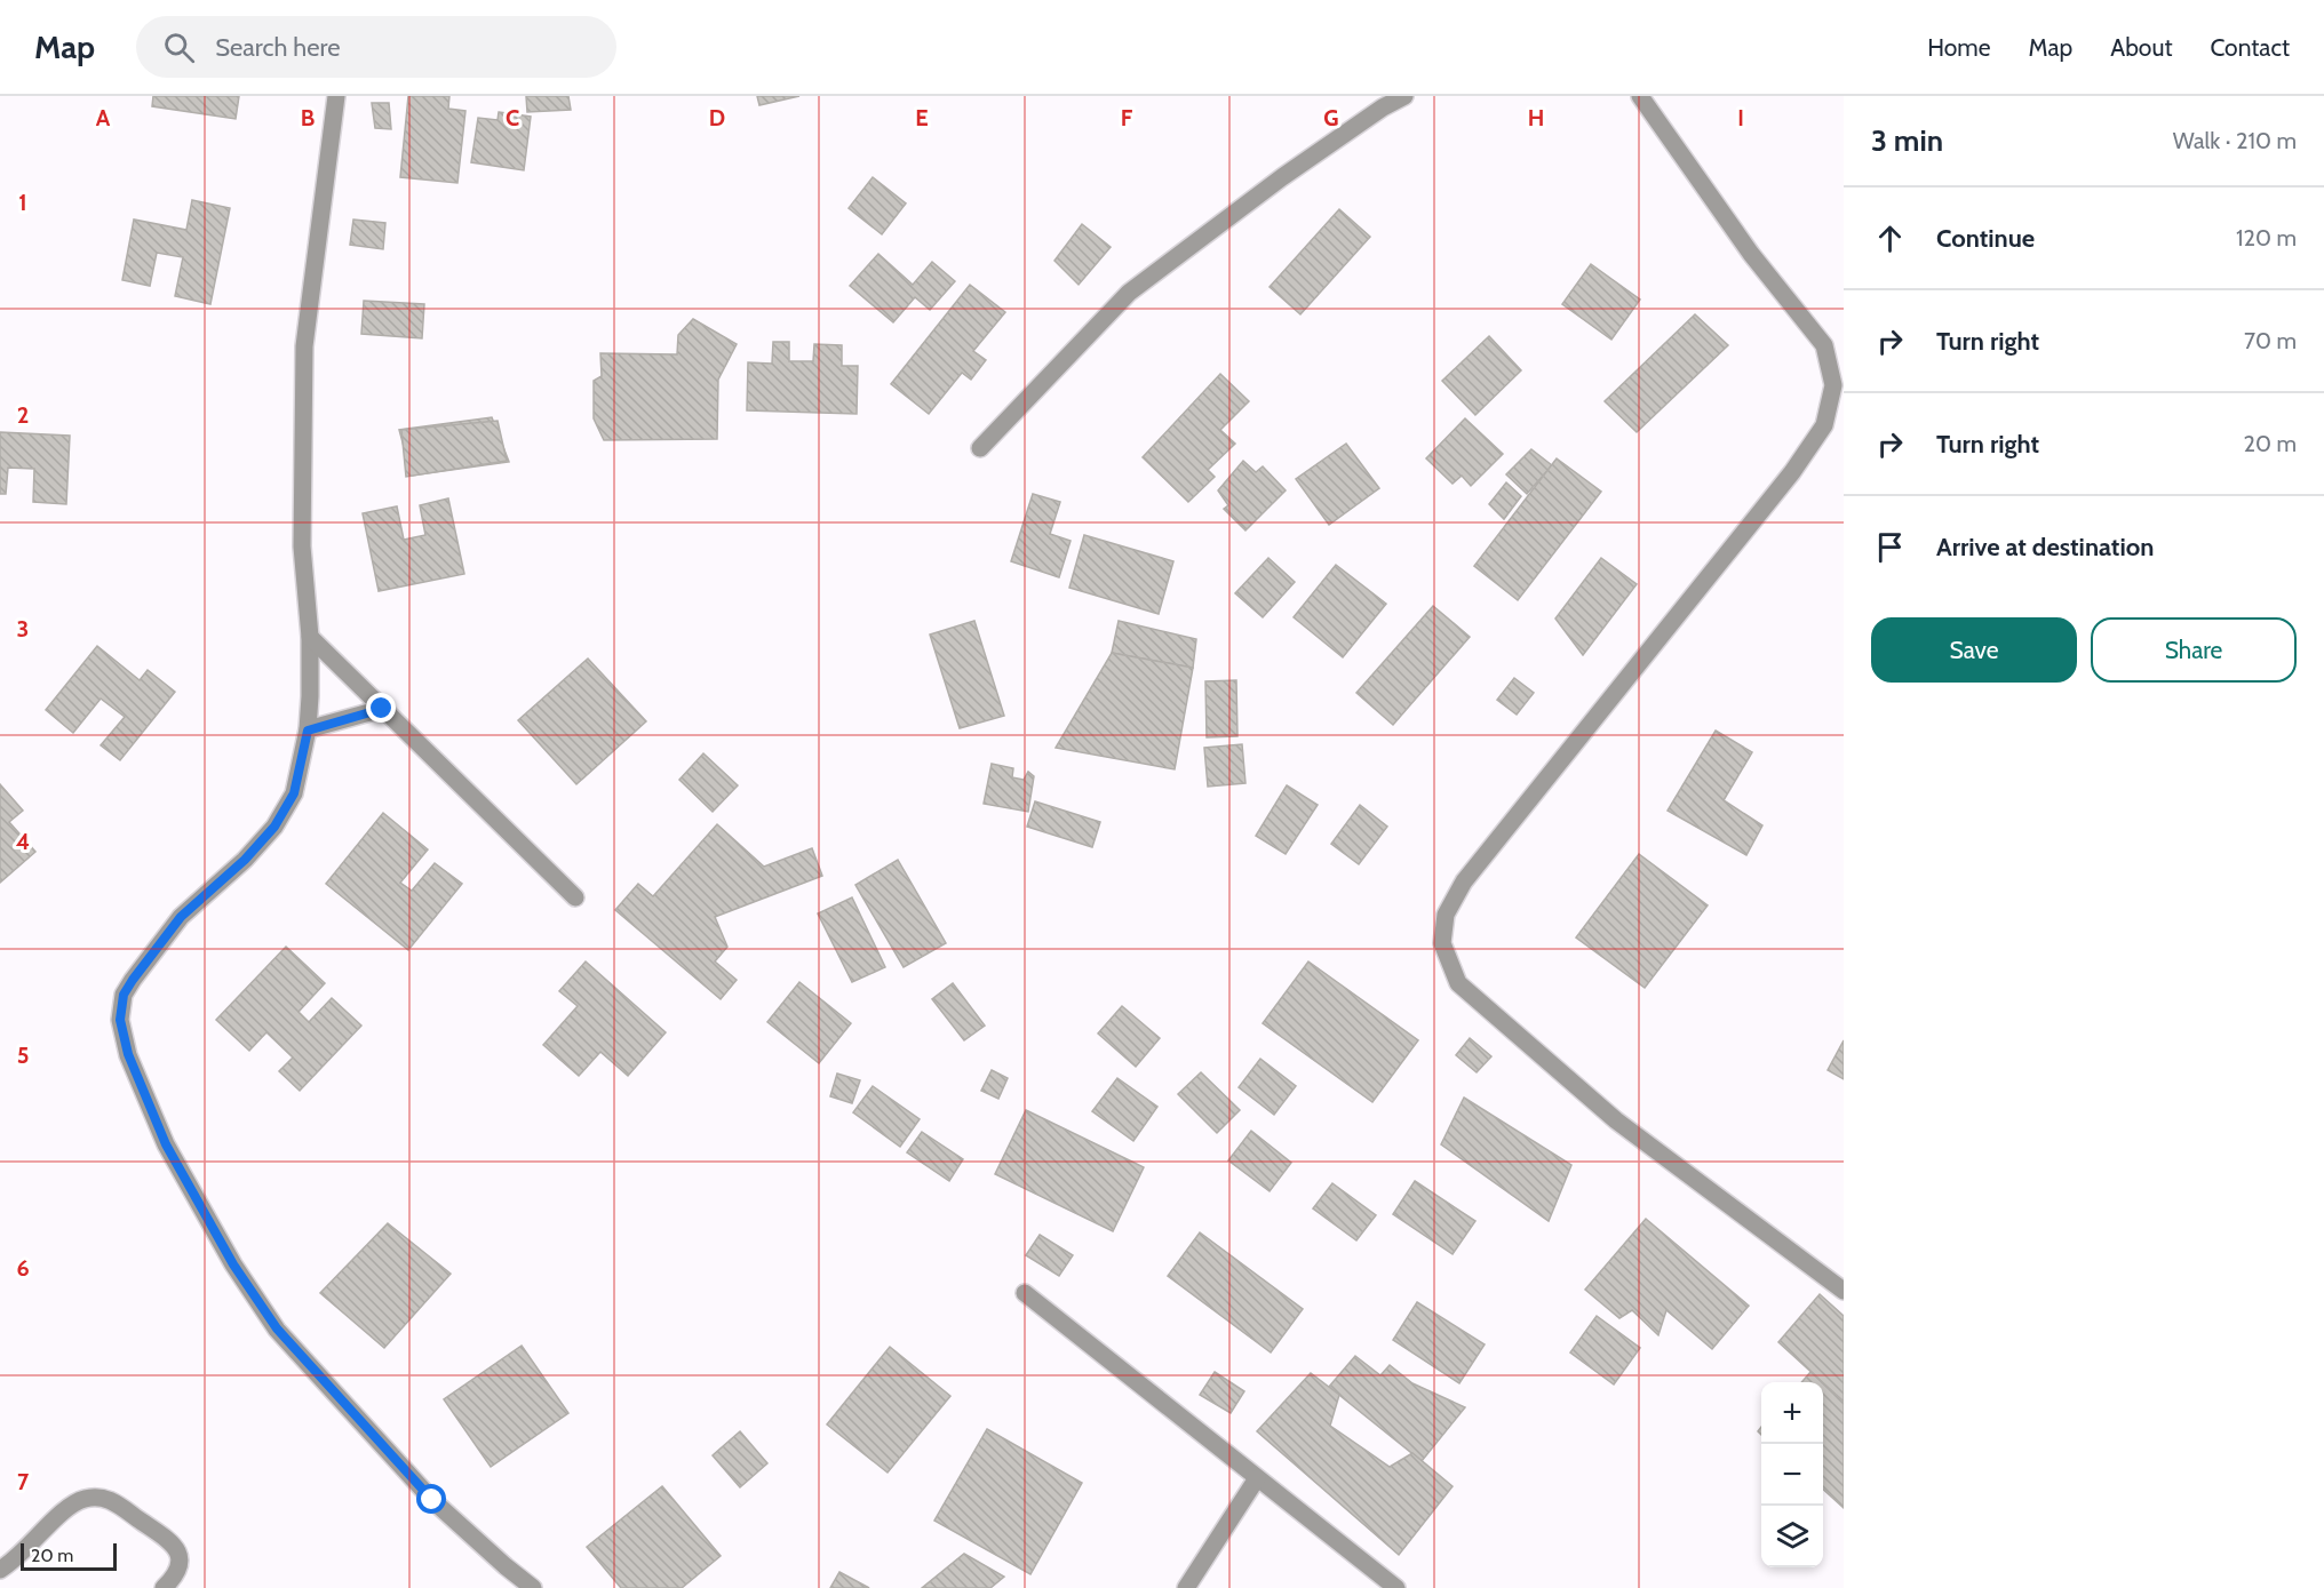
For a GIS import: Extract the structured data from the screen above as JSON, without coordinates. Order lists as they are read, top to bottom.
{
  "scale_bar": "20 m",
  "page": {
    "header": "Map",
    "search": "Search here",
    "nav": [
      "Home",
      "Map",
      "About",
      "Contact"
    ],
    "heading": ["3 min", "Walk · 210 m"],
    "list": [
      ["Continue", "120 m"],
      ["Turn right", "70 m"],
      ["Turn right", "20 m"],
      "Arrive at destination"
    ],
    "buttons": ["Save", "Share"],
    "map_buttons": ["+", "−"],
    "scale": "20 m"
  },
  "grid": {
    "columns": [
      "A",
      "B",
      "C",
      "D",
      "E",
      "F",
      "G",
      "H",
      "I"
    ],
    "rows": [
      "1",
      "2",
      "3",
      "4",
      "5",
      "6",
      "7"
    ]
  }
}
